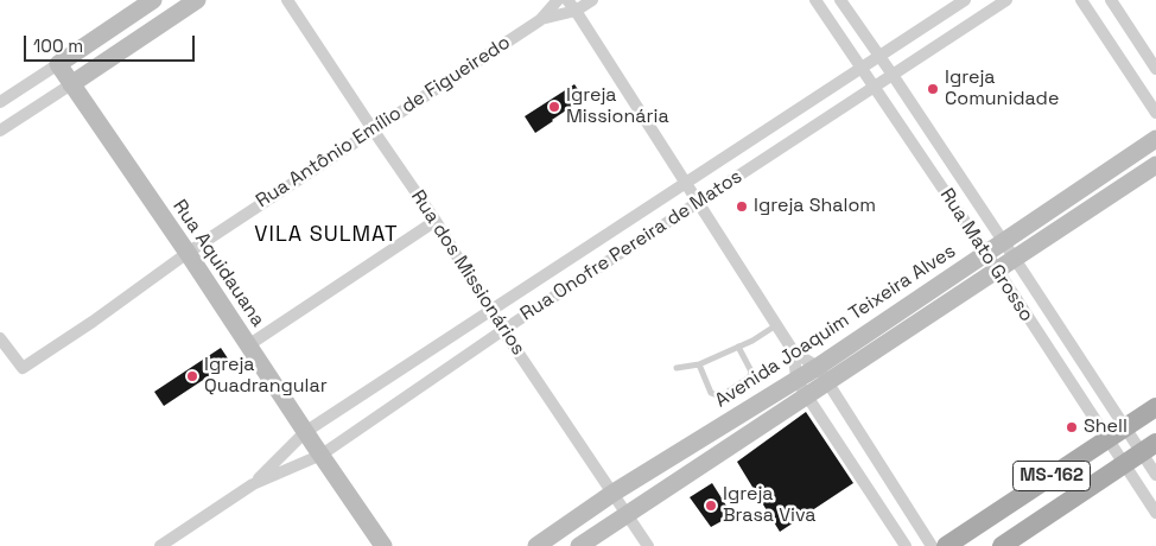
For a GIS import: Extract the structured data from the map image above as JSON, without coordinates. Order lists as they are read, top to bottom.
{
  "streets": {
    "main road": ["Rua Aquidauana", "Avenida Joaquim Teixeira Alves", "MS-162"],
    "street": [
      "Rua Antônio Emílio de Figueiredo",
      "Rua Onofre Pereira de Matos",
      "Rua Mato Grosso",
      "Rua dos Missionários"
    ]
  },
  "crossings": [
    ["Rua Antônio Emílio de Figueiredo", "Rua Aquidauana"],
    ["Rua Antônio Emílio de Figueiredo", "Rua dos Missionários"],
    ["Rua Onofre Pereira de Matos", "Rua Mato Grosso"],
    ["Rua Onofre Pereira de Matos", "Rua Aquidauana"],
    ["Rua Onofre Pereira de Matos", "Rua dos Missionários"],
    ["Rua Mato Grosso", "Avenida Joaquim Teixeira Alves"],
    ["Rua Mato Grosso", "MS-162"],
    ["Rua dos Missionários", "Avenida Joaquim Teixeira Alves"]
  ],
  "districts": ["VILA SULMAT"],
  "places": [
    "Igreja Comunidade",
    "Igreja Missionária",
    "Igreja Shalom",
    "Igreja Quadrangular",
    "Shell",
    "Igreja Brasa Viva"
  ],
  "scale_bar": "100 m"
}
